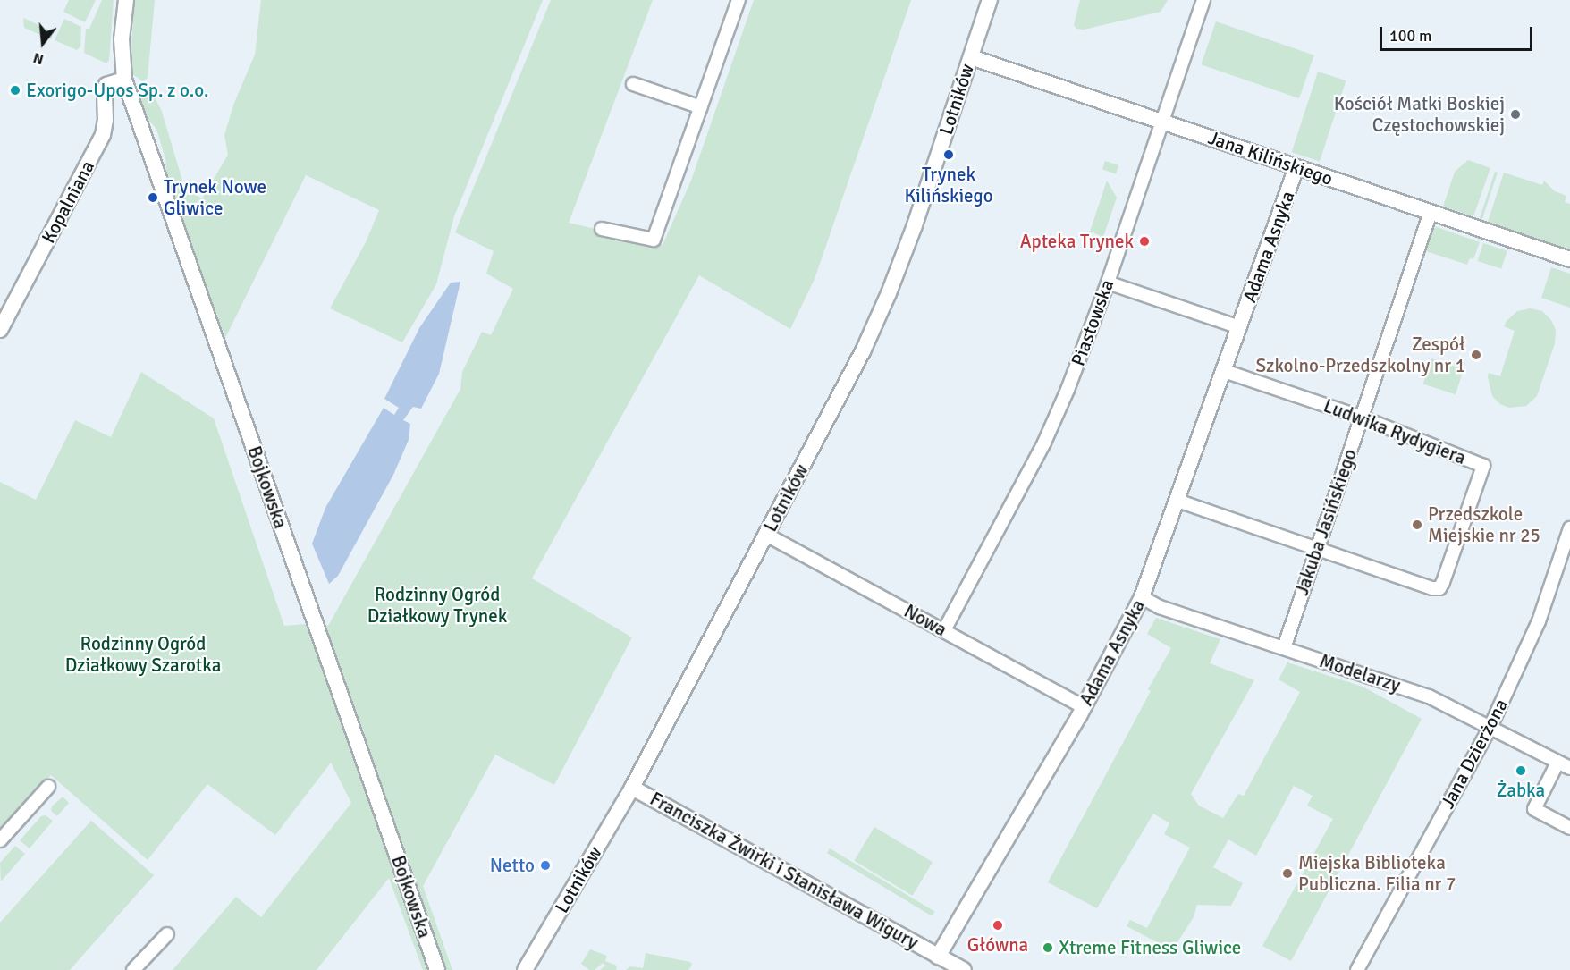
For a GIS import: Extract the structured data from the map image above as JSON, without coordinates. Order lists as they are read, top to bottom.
{
  "streets": {
    "street": [
      "Lotników",
      "Jana Kilińskiego",
      "Kopalniana",
      "Adama Asnyka",
      "Piastowska",
      "Ludwika Rydygiera",
      "Bojkowska",
      "Jakuba Jasińskiego",
      "Nowa",
      "Modelarzy",
      "Jana Dzierżona",
      "Franciszka Żwirki i Stanisława Wigury"
    ]
  },
  "crossings": [
    ["Lotników", "Jana Kilińskiego"],
    ["Lotników", "Nowa"],
    ["Lotników", "Franciszka Żwirki i Stanisława Wigury"],
    ["Jana Kilińskiego", "Adama Asnyka"],
    ["Jana Kilińskiego", "Piastowska"],
    ["Jana Kilińskiego", "Jakuba Jasińskiego"],
    ["Kopalniana", "Bojkowska"],
    ["Adama Asnyka", "Piastowska"],
    ["Adama Asnyka", "Ludwika Rydygiera"],
    ["Adama Asnyka", "Nowa"],
    ["Adama Asnyka", "Modelarzy"],
    ["Adama Asnyka", "Franciszka Żwirki i Stanisława Wigury"],
    ["Piastowska", "Nowa"],
    ["Ludwika Rydygiera", "Jakuba Jasińskiego"],
    ["Jakuba Jasińskiego", "Modelarzy"],
    ["Modelarzy", "Jana Dzierżona"]
  ],
  "parks": ["Rodzinny Ogród Działkowy Trynek", "Rodzinny Ogród Działkowy Szarotka"],
  "places": [
    "Exorigo-Upos Sp. z o.o.",
    "Kościół Matki Boskiej Częstochowskiej",
    "Trynek Kilińskiego",
    "Trynek Nowe Gliwice",
    "Apteka Trynek",
    "Zespół Szkolno-Przedszkolny nr 1",
    "Przedszkole Miejskie nr 25",
    "Żabka",
    "Netto",
    "Miejska Biblioteka Publiczna. Filia nr 7",
    "Główna",
    "Xtreme Fitness Gliwice"
  ],
  "scale_bar": "100 m",
  "north": "bottom"
}
